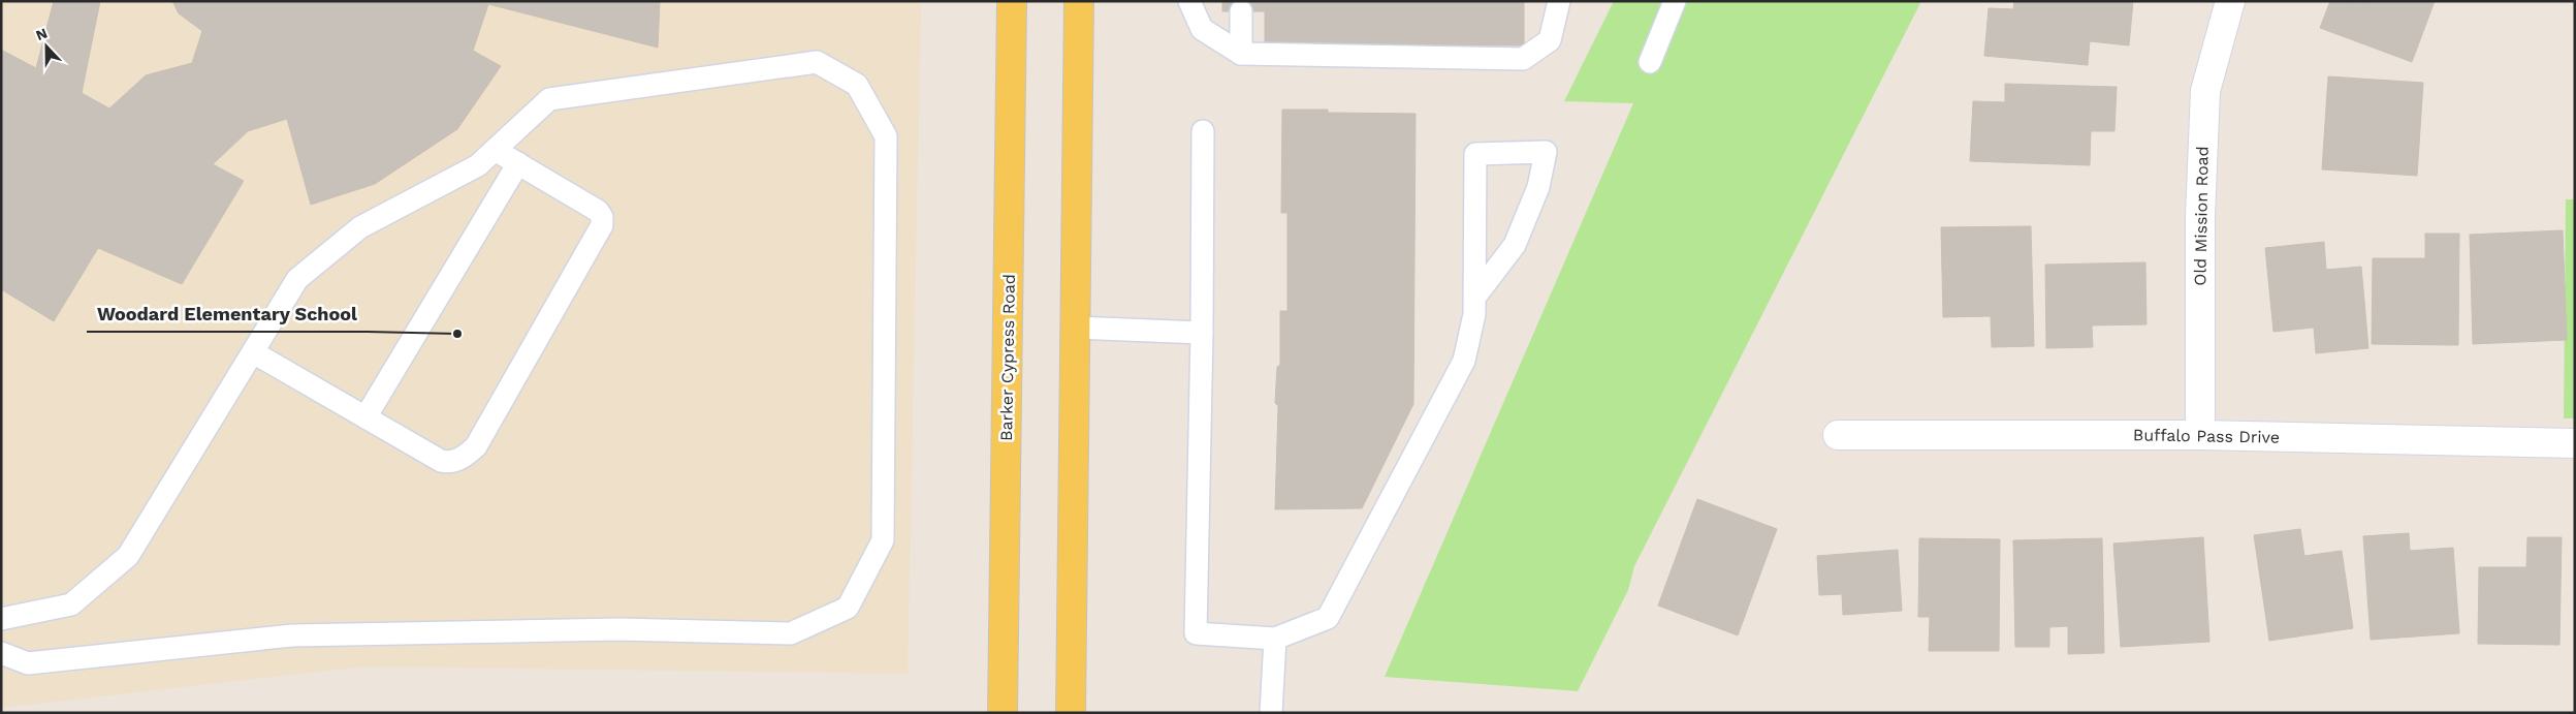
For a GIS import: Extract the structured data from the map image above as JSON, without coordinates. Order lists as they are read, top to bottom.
{
  "streets": {
    "main road": ["Barker Cypress Road"],
    "street": ["Old Mission Road", "Buffalo Pass Drive"]
  },
  "crossings": [
    ["Old Mission Road", "Buffalo Pass Drive"]
  ],
  "places": ["Woodard Elementary School"],
  "north": "top"
}
